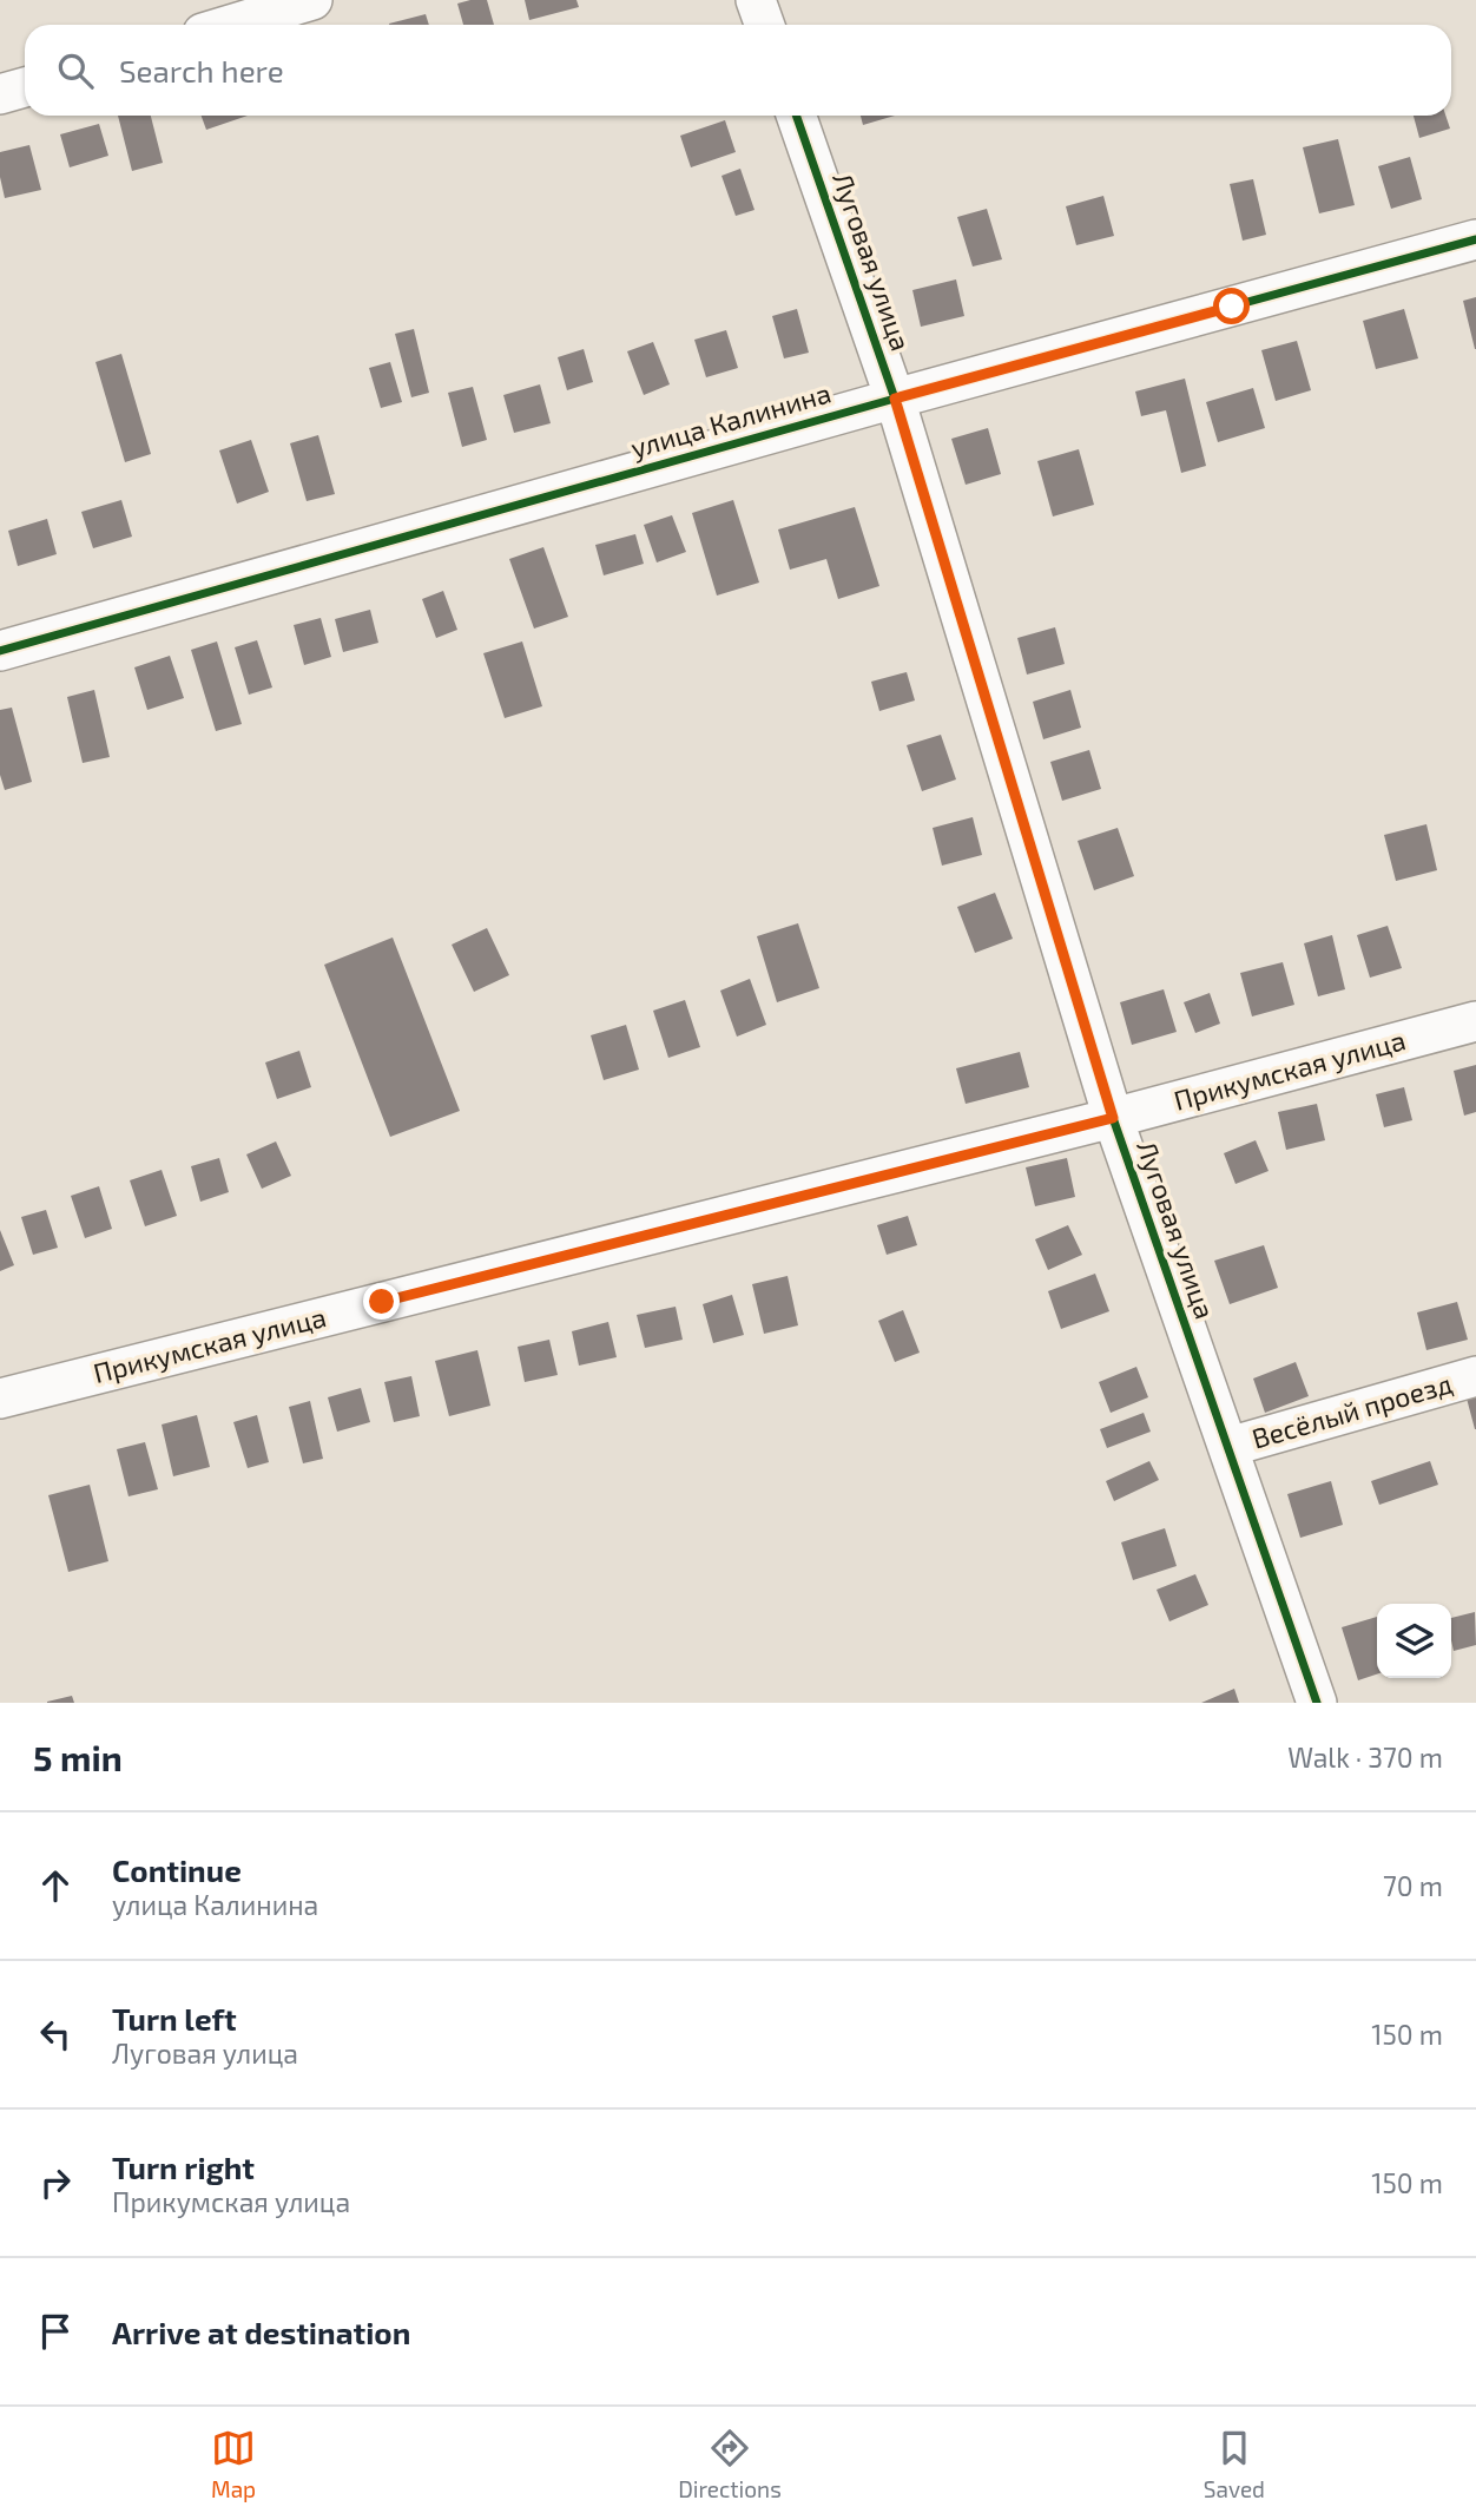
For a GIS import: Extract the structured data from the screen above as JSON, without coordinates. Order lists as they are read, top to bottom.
{
  "streets": {
    "street": [
      "Луговая улица",
      "улица Калинина",
      "Прикумская улица",
      "Весёлый проезд"
    ]
  },
  "crossings": [
    ["Луговая улица", "улица Калинина"],
    ["Луговая улица", "Прикумская улица"],
    ["Луговая улица", "Весёлый проезд"]
  ],
  "page": {
    "search": "Search here",
    "heading": ["5 min", "Walk · 370 m"],
    "list": [
      ["Continue", "улица Калинина", "70 m"],
      ["Turn left", "Луговая улица", "150 m"],
      ["Turn right", "Прикумская улица", "150 m"],
      "Arrive at destination"
    ],
    "nav": ["Map", "Directions", "Saved"]
  }
}
